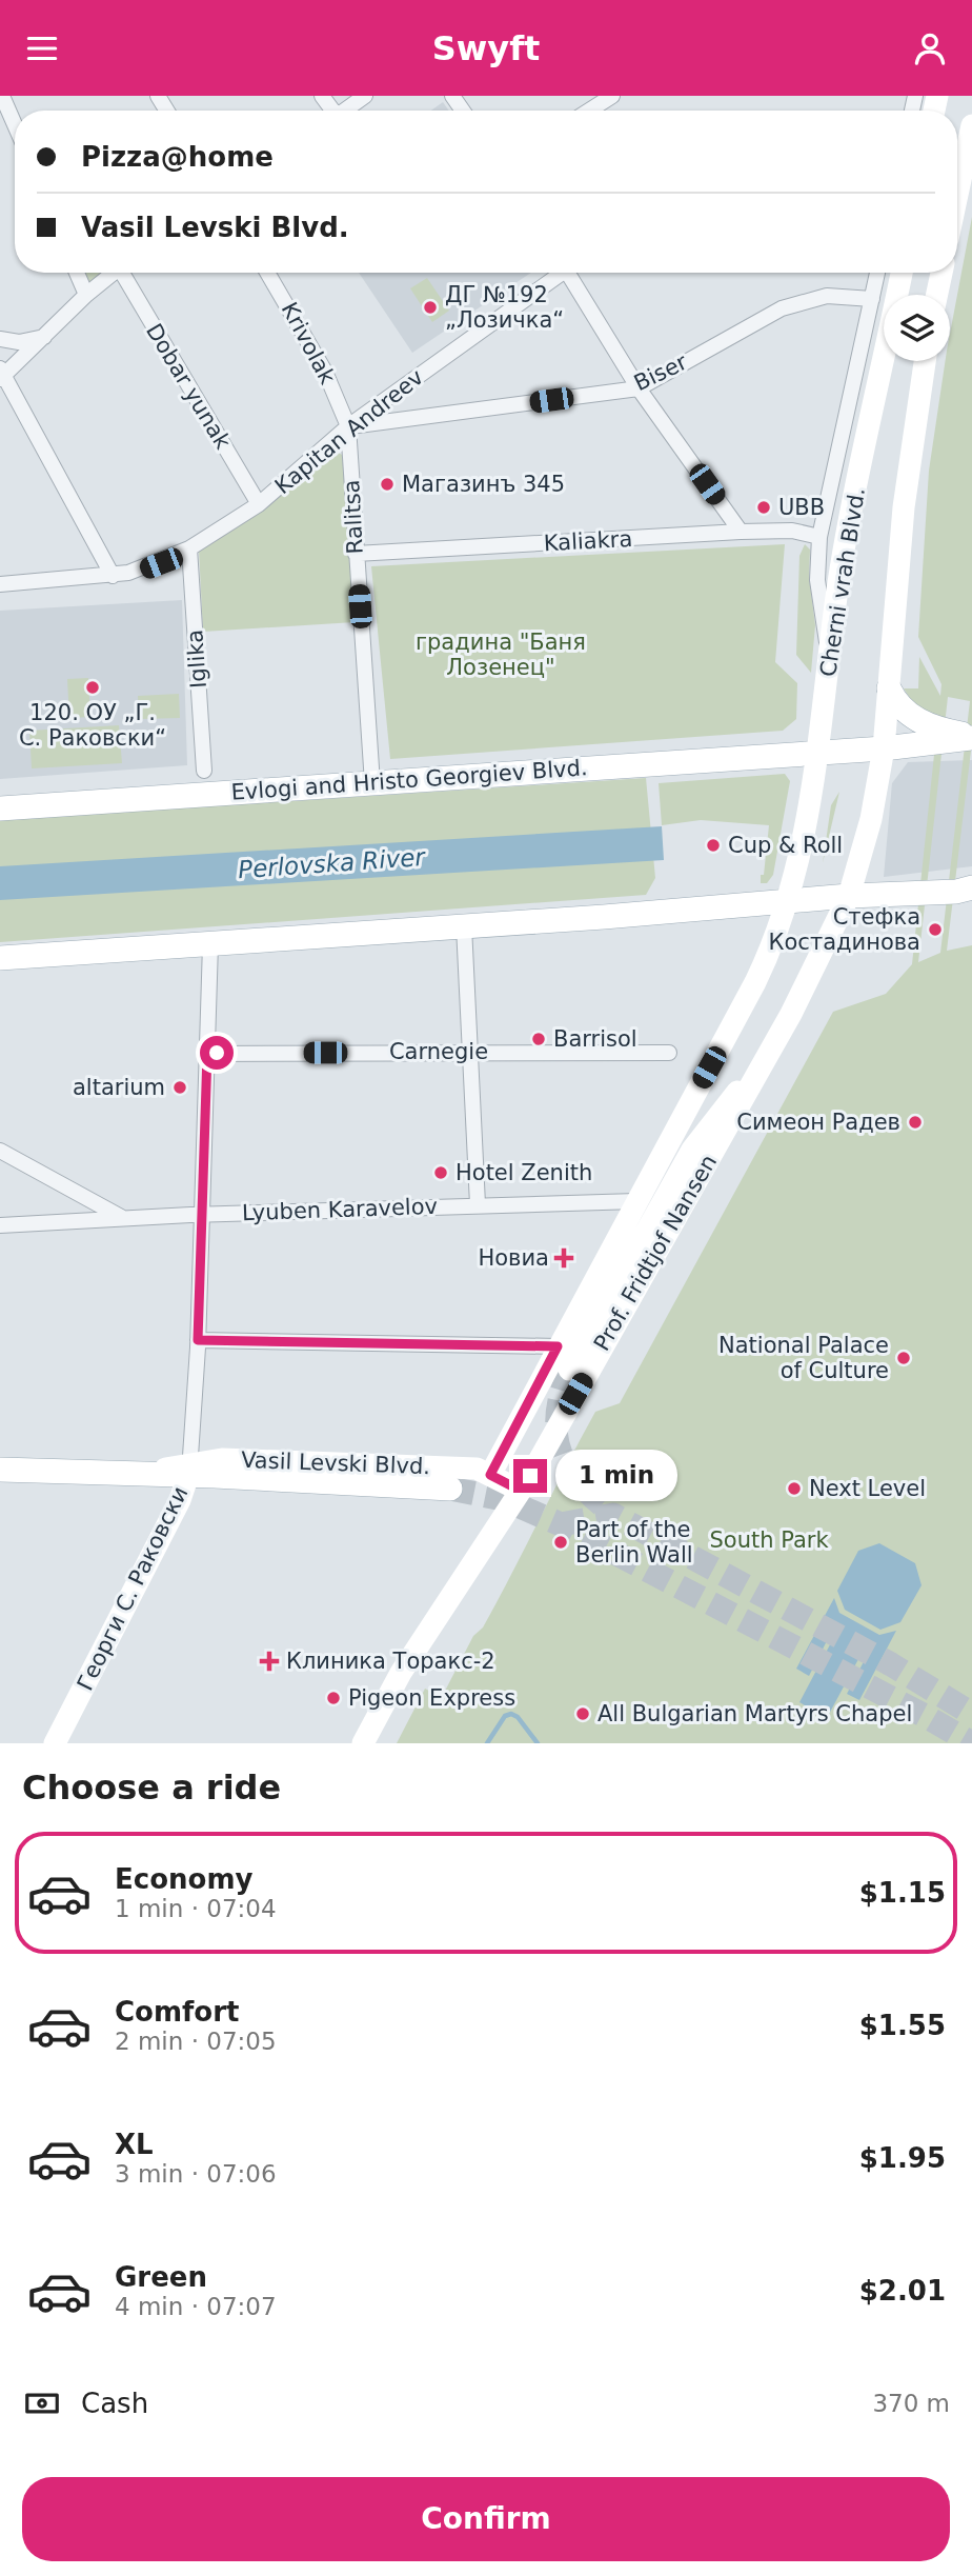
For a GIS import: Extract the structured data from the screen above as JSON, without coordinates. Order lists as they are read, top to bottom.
{
  "streets": {
    "main road": [
      "Cherni vrah Blvd.",
      "Evlogi and Hristo Georgiev Blvd.",
      "Prof. Fridtjof Nansen",
      "Vasil Levski Blvd.",
      "Георги С. Раковски"
    ],
    "street": [
      "Krivolak",
      "Biser",
      "Dobar yunak",
      "Kapitan Andreev",
      "Ralitsa",
      "Kaliakra",
      "Iglika",
      "Carnegie",
      "Lyuben Karavelov"
    ]
  },
  "crossings": [
    ["Krivolak", "Biser"],
    ["Krivolak", "Kapitan Andreev"],
    ["Krivolak", "Ralitsa"],
    ["Biser", "Kapitan Andreev"],
    ["Biser", "Ralitsa"],
    ["Dobar yunak", "Kapitan Andreev"],
    ["Kapitan Andreev", "Ralitsa"],
    ["Kapitan Andreev", "Iglika"],
    ["Ralitsa", "Kaliakra"],
    ["Ralitsa", "Evlogi and Hristo Georgiev Blvd."],
    ["Cherni vrah Blvd.", "Evlogi and Hristo Georgiev Blvd."],
    ["Cherni vrah Blvd.", "Prof. Fridtjof Nansen"],
    ["Carnegie", "Георги С. Раковски"],
    ["Lyuben Karavelov", "Prof. Fridtjof Nansen"],
    ["Lyuben Karavelov", "Георги С. Раковски"],
    ["Prof. Fridtjof Nansen", "Vasil Levski Blvd."],
    ["Vasil Levski Blvd.", "Георги С. Раковски"]
  ],
  "water": ["Perlovska River"],
  "parks": ["градина \"Баня Лозенец\"", "South Park"],
  "places": {
    "other": [
      "ДГ №192 „Лозичка“",
      "Магазинъ 345",
      "UBB",
      "120. ОУ „Г. С. Раковски“",
      "Cup & Roll",
      "Стефка Костадинова",
      "Barrisol",
      "altarium",
      "Симеон Радев",
      "Hotel Zenith",
      "National Palace of Culture",
      "Next Level",
      "Part of the Berlin Wall",
      "Pigeon Express",
      "All Bulgarian Martyrs Chapel"
    ],
    "health": ["Новиа", "Клиника Торакс-2"]
  },
  "page": {
    "header": "Swyft",
    "banner": ["Pizza@home", "Vasil Levski Blvd."],
    "bubble": "1 min",
    "heading": "Choose a ride",
    "list": [
      {
        "name": "Economy",
        "note": "1 min · 07:04",
        "value": "$1.15"
      },
      {
        "name": "Comfort",
        "note": "2 min · 07:05",
        "value": "$1.55"
      },
      {
        "name": "XL",
        "note": "3 min · 07:06",
        "value": "$1.95"
      },
      {
        "name": "Green",
        "note": "4 min · 07:07",
        "value": "$2.01"
      }
    ],
    "pay": ["Cash", "370 m"],
    "buttons": "Confirm"
  }
}
